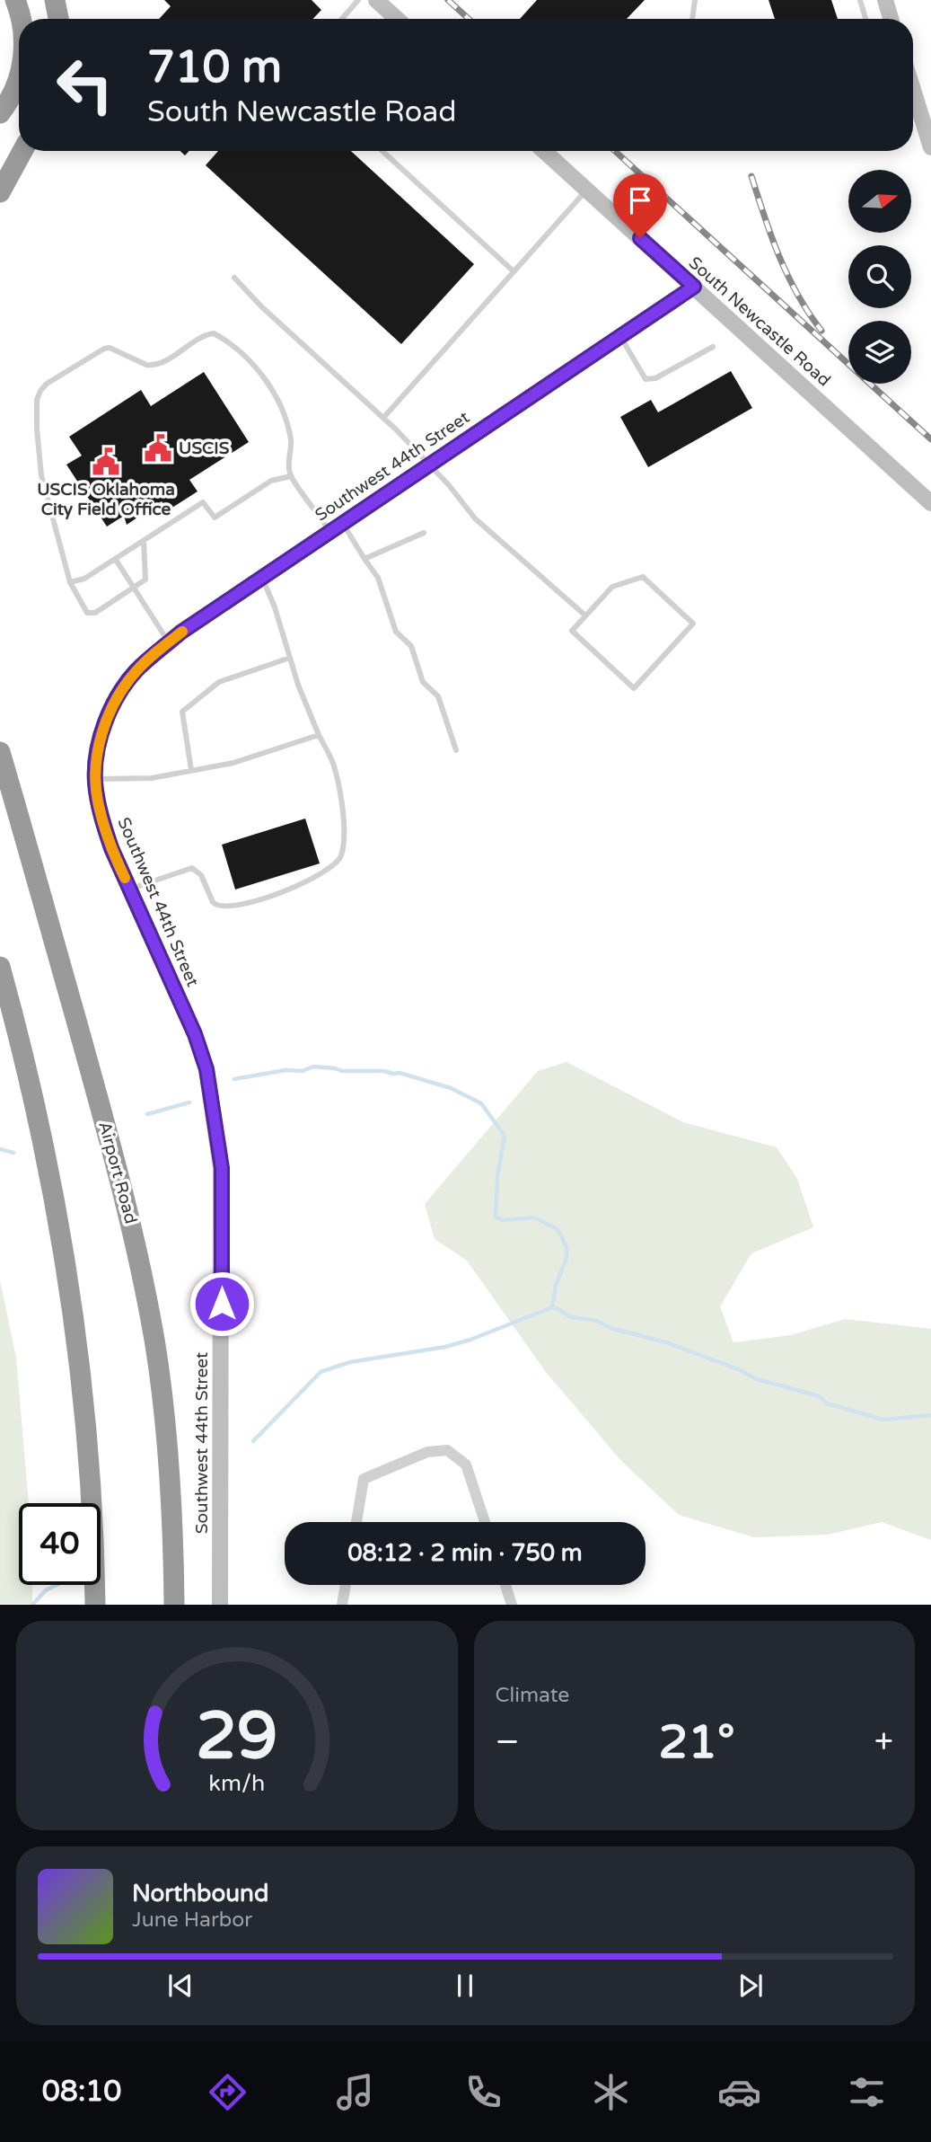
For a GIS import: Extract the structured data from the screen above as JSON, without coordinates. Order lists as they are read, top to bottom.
{
  "streets": {
    "highway": ["Airport Road"],
    "street": ["South Newcastle Road", "Southwest 44th Street"]
  },
  "crossings": [
    ["South Newcastle Road", "Southwest 44th Street"]
  ],
  "places": {
    "public building": ["USCIS", "USCIS Oklahoma City Field Office"]
  },
  "north": "right",
  "page": {
    "turn": ["710 m", "South Newcastle Road"],
    "limit": "40",
    "trip": "08:12 · 2 min · 750 m",
    "tile": "Climate",
    "heat": ["−", "21°", "+"],
    "song": ["Northbound", "June Harbor"],
    "tabs": "08:10",
    "gauge": ["29", "km/h"]
  }
}
